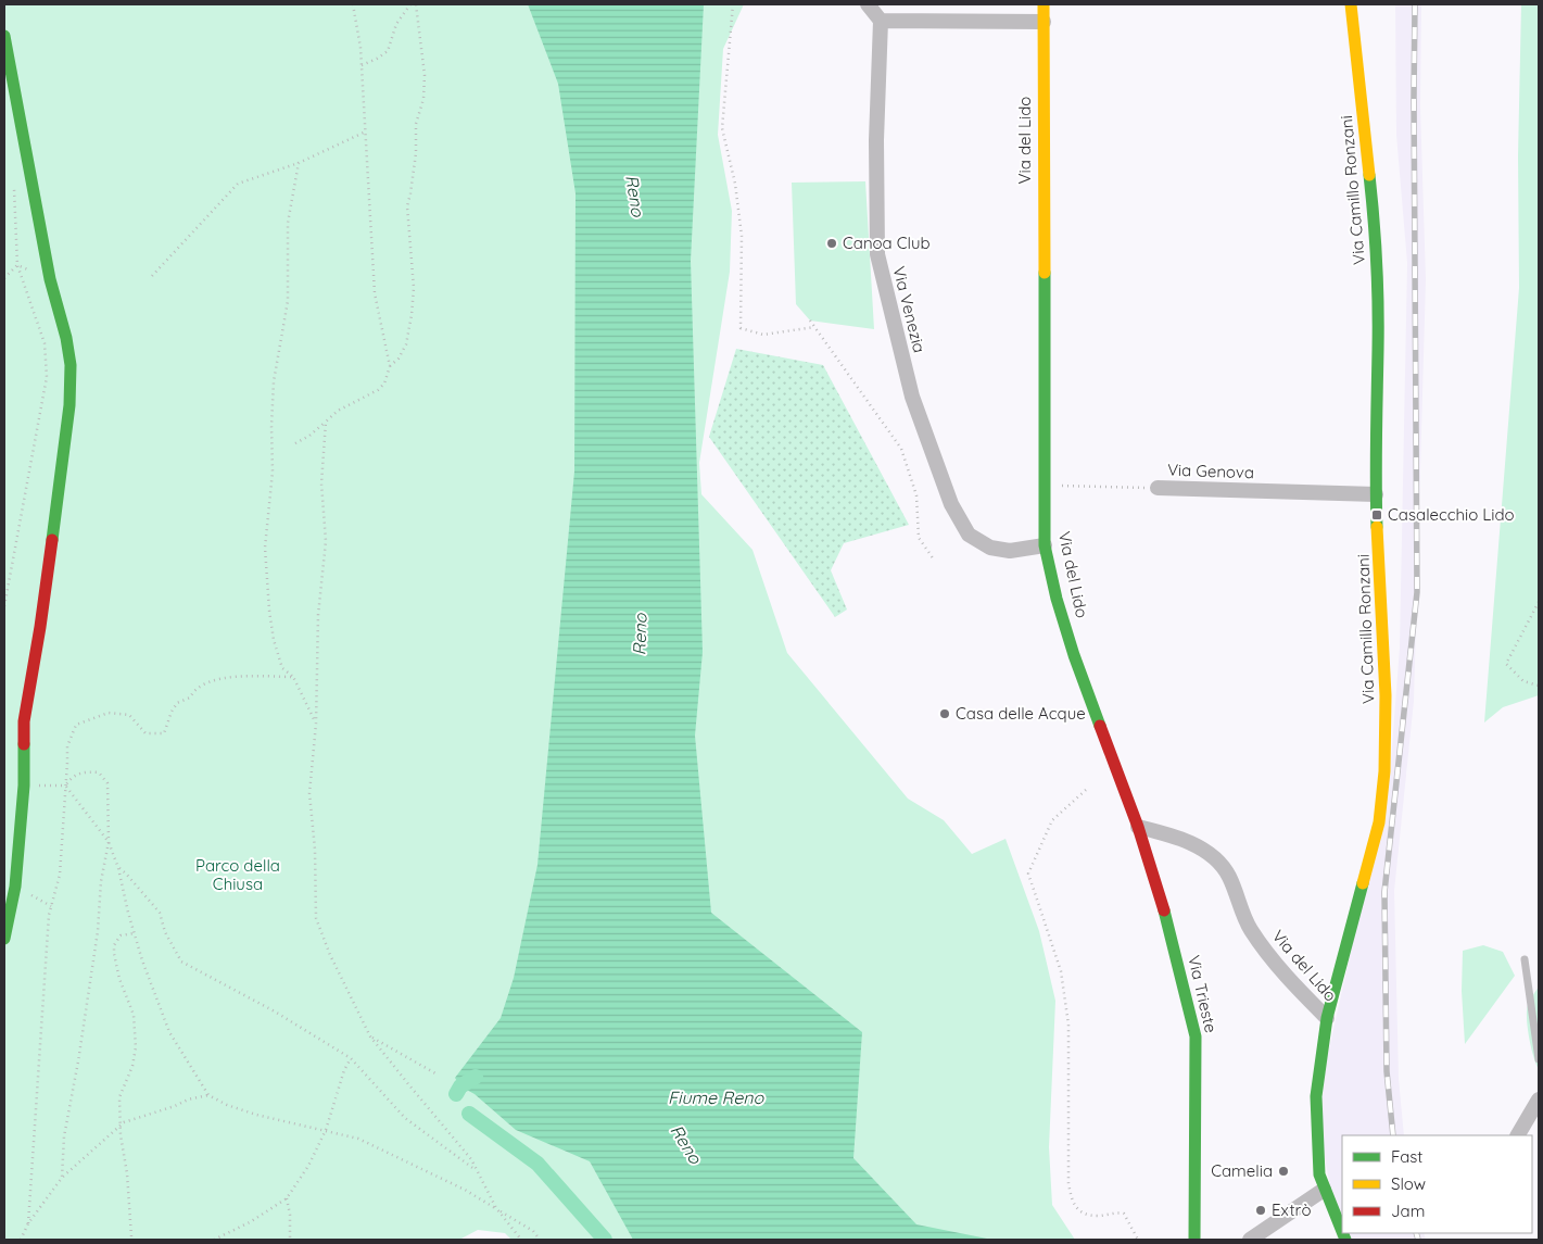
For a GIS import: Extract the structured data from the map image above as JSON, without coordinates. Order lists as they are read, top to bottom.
{
  "streets": {
    "street": [
      "Via del Lido",
      "Via Camillo Ronzani",
      "Via Venezia",
      "Via Genova",
      "Via Trieste"
    ]
  },
  "crossings": [
    ["Via del Lido", "Via Camillo Ronzani"],
    ["Via del Lido", "Via Venezia"],
    ["Via del Lido", "Via Genova"],
    ["Via del Lido", "Via Trieste"],
    ["Via Camillo Ronzani", "Via Genova"]
  ],
  "water": ["Reno", "Fiume Reno"],
  "parks": ["Parco della Chiusa"],
  "places": {
    "other": [
      "Canoa Club",
      "Casa delle Acque",
      "Camelia",
      "Extrò"
    ],
    "transit": ["Casalecchio Lido"]
  },
  "legend": ["Fast", "Slow", "Jam"]
}
